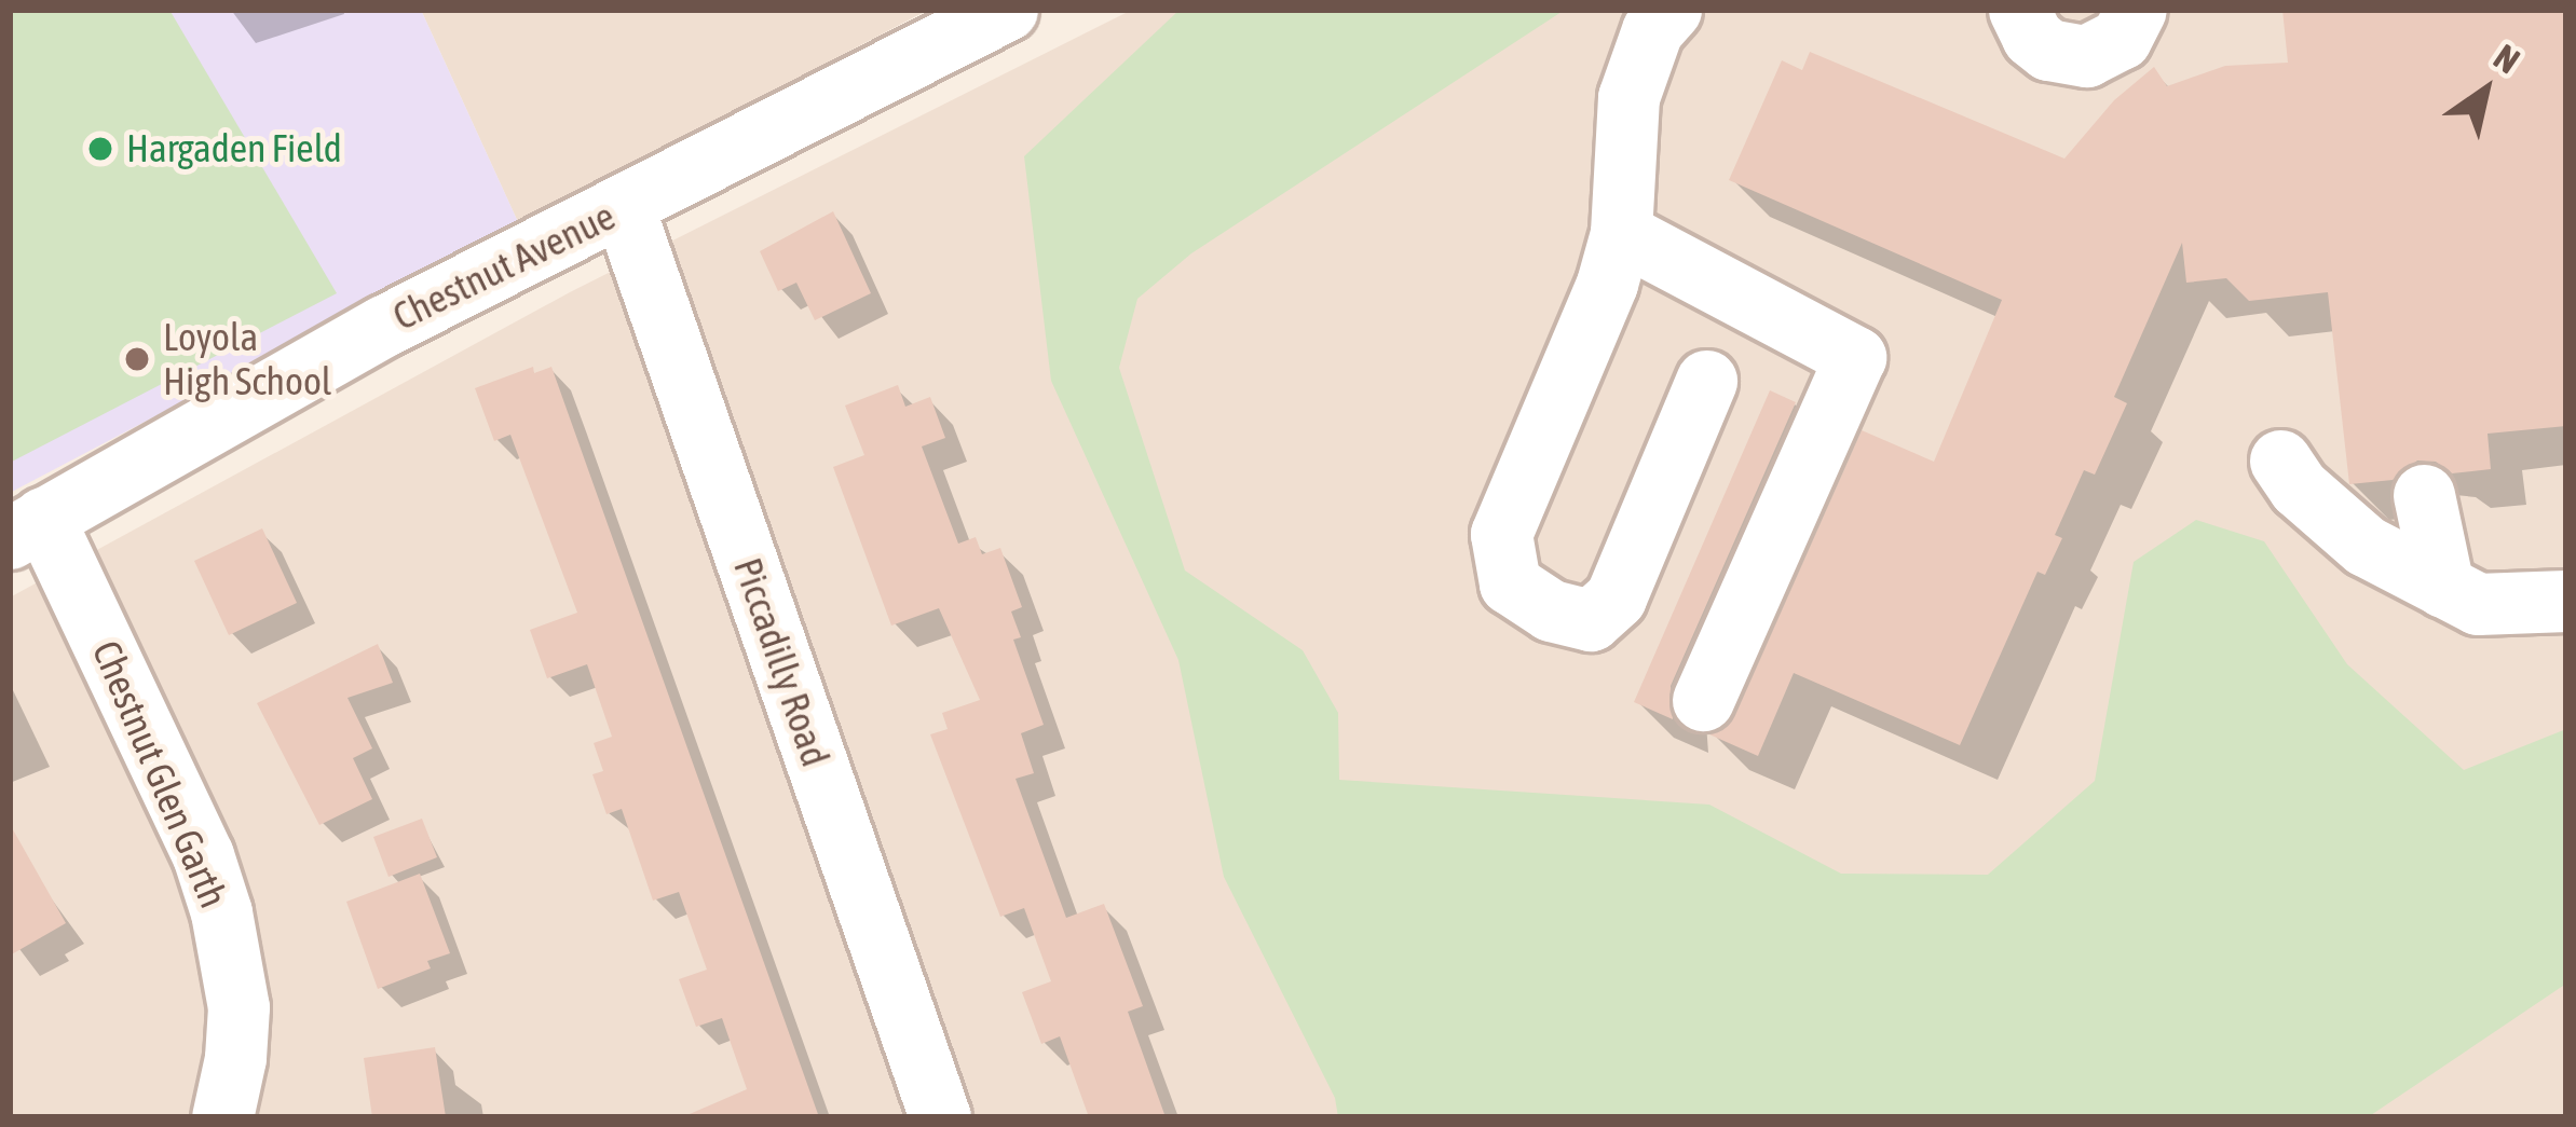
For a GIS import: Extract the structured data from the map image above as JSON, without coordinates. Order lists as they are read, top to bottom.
{
  "streets": {
    "street": ["Chestnut Avenue", "Piccadilly Road", "Chestnut Glen Garth"]
  },
  "crossings": [
    ["Chestnut Avenue", "Piccadilly Road"],
    ["Chestnut Avenue", "Chestnut Glen Garth"]
  ],
  "places": ["Hargaden Field", "Loyola High School"],
  "north": "top right"
}
